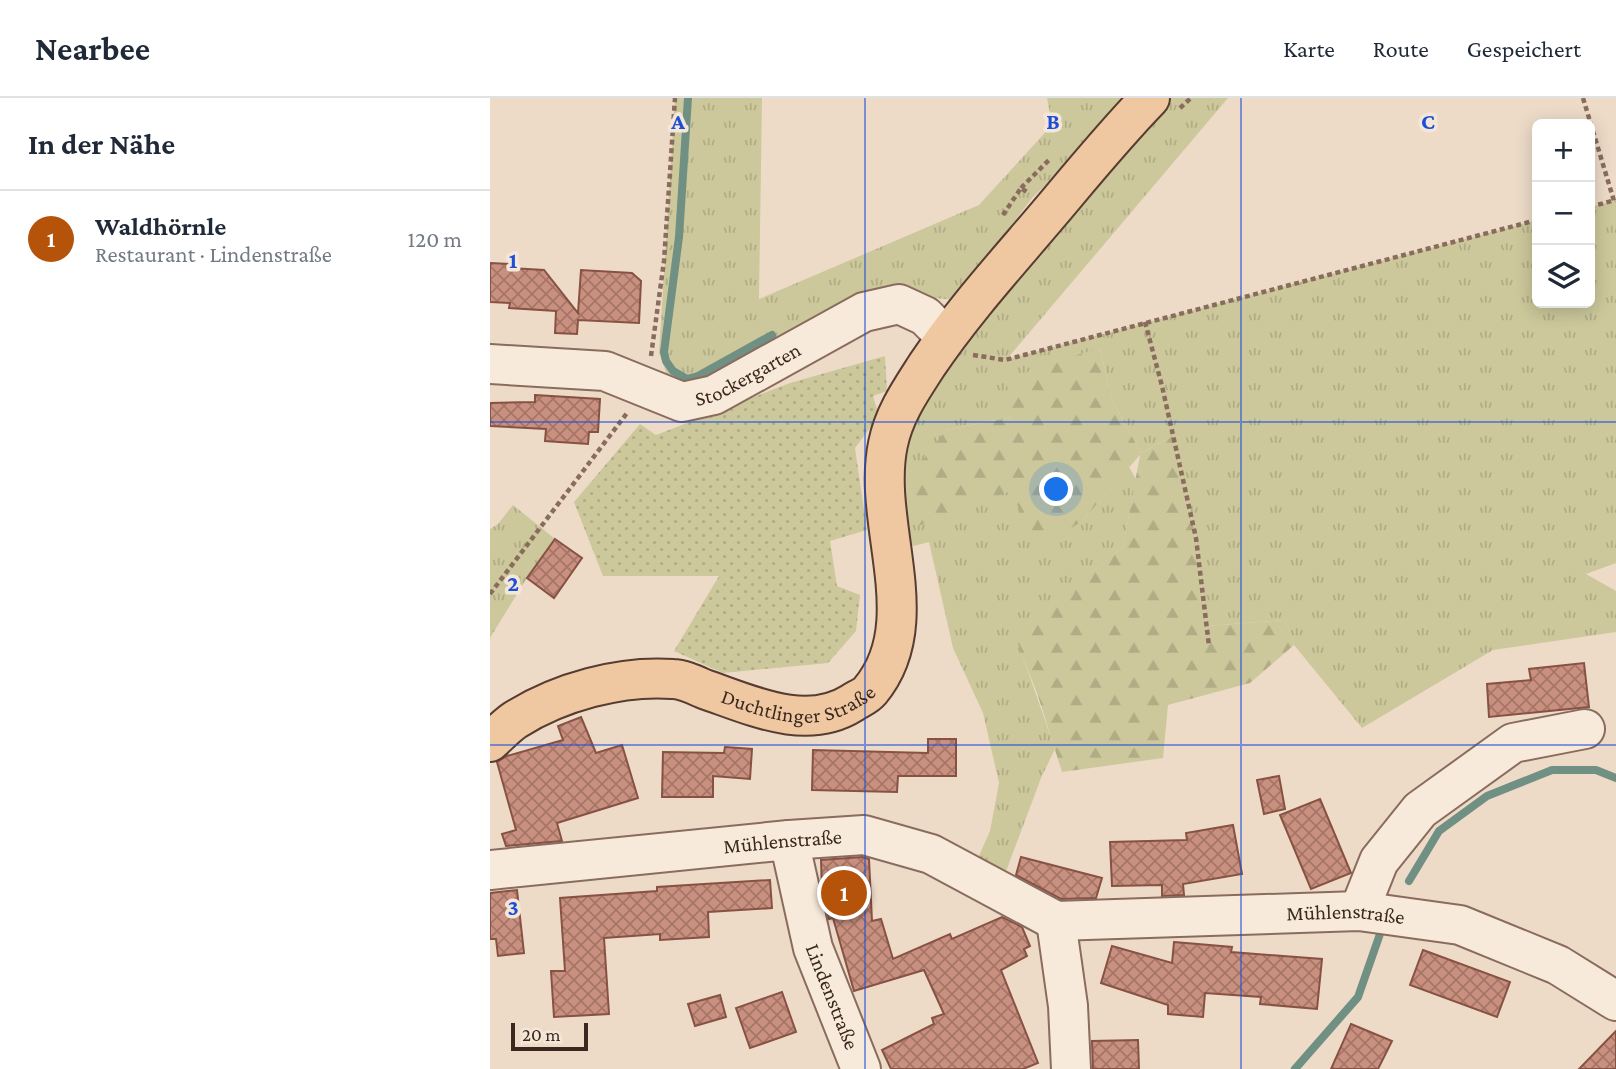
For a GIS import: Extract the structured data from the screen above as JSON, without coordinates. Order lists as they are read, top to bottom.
{
  "streets": {
    "main road": ["Duchtlinger Straße"],
    "street": ["Stockergarten", "Mühlenstraße", "Lindenstraße"]
  },
  "crossings": [
    ["Stockergarten", "Duchtlinger Straße"],
    ["Mühlenstraße", "Lindenstraße"]
  ],
  "scale_bar": "20 m",
  "page": {
    "header": "Nearbee",
    "nav": ["Karte", "Route", "Gespeichert"],
    "heading": "In der Nähe",
    "map_buttons": ["+", "−"],
    "list": [
      {
        "mark": "1",
        "name": "Waldhörnle",
        "note": "Restaurant · Lindenstraße",
        "value": "120 m"
      }
    ],
    "pins": "1",
    "scale": "20 m"
  },
  "grid": {
    "columns": ["A", "B", "C"],
    "rows": ["1", "2", "3"]
  }
}
